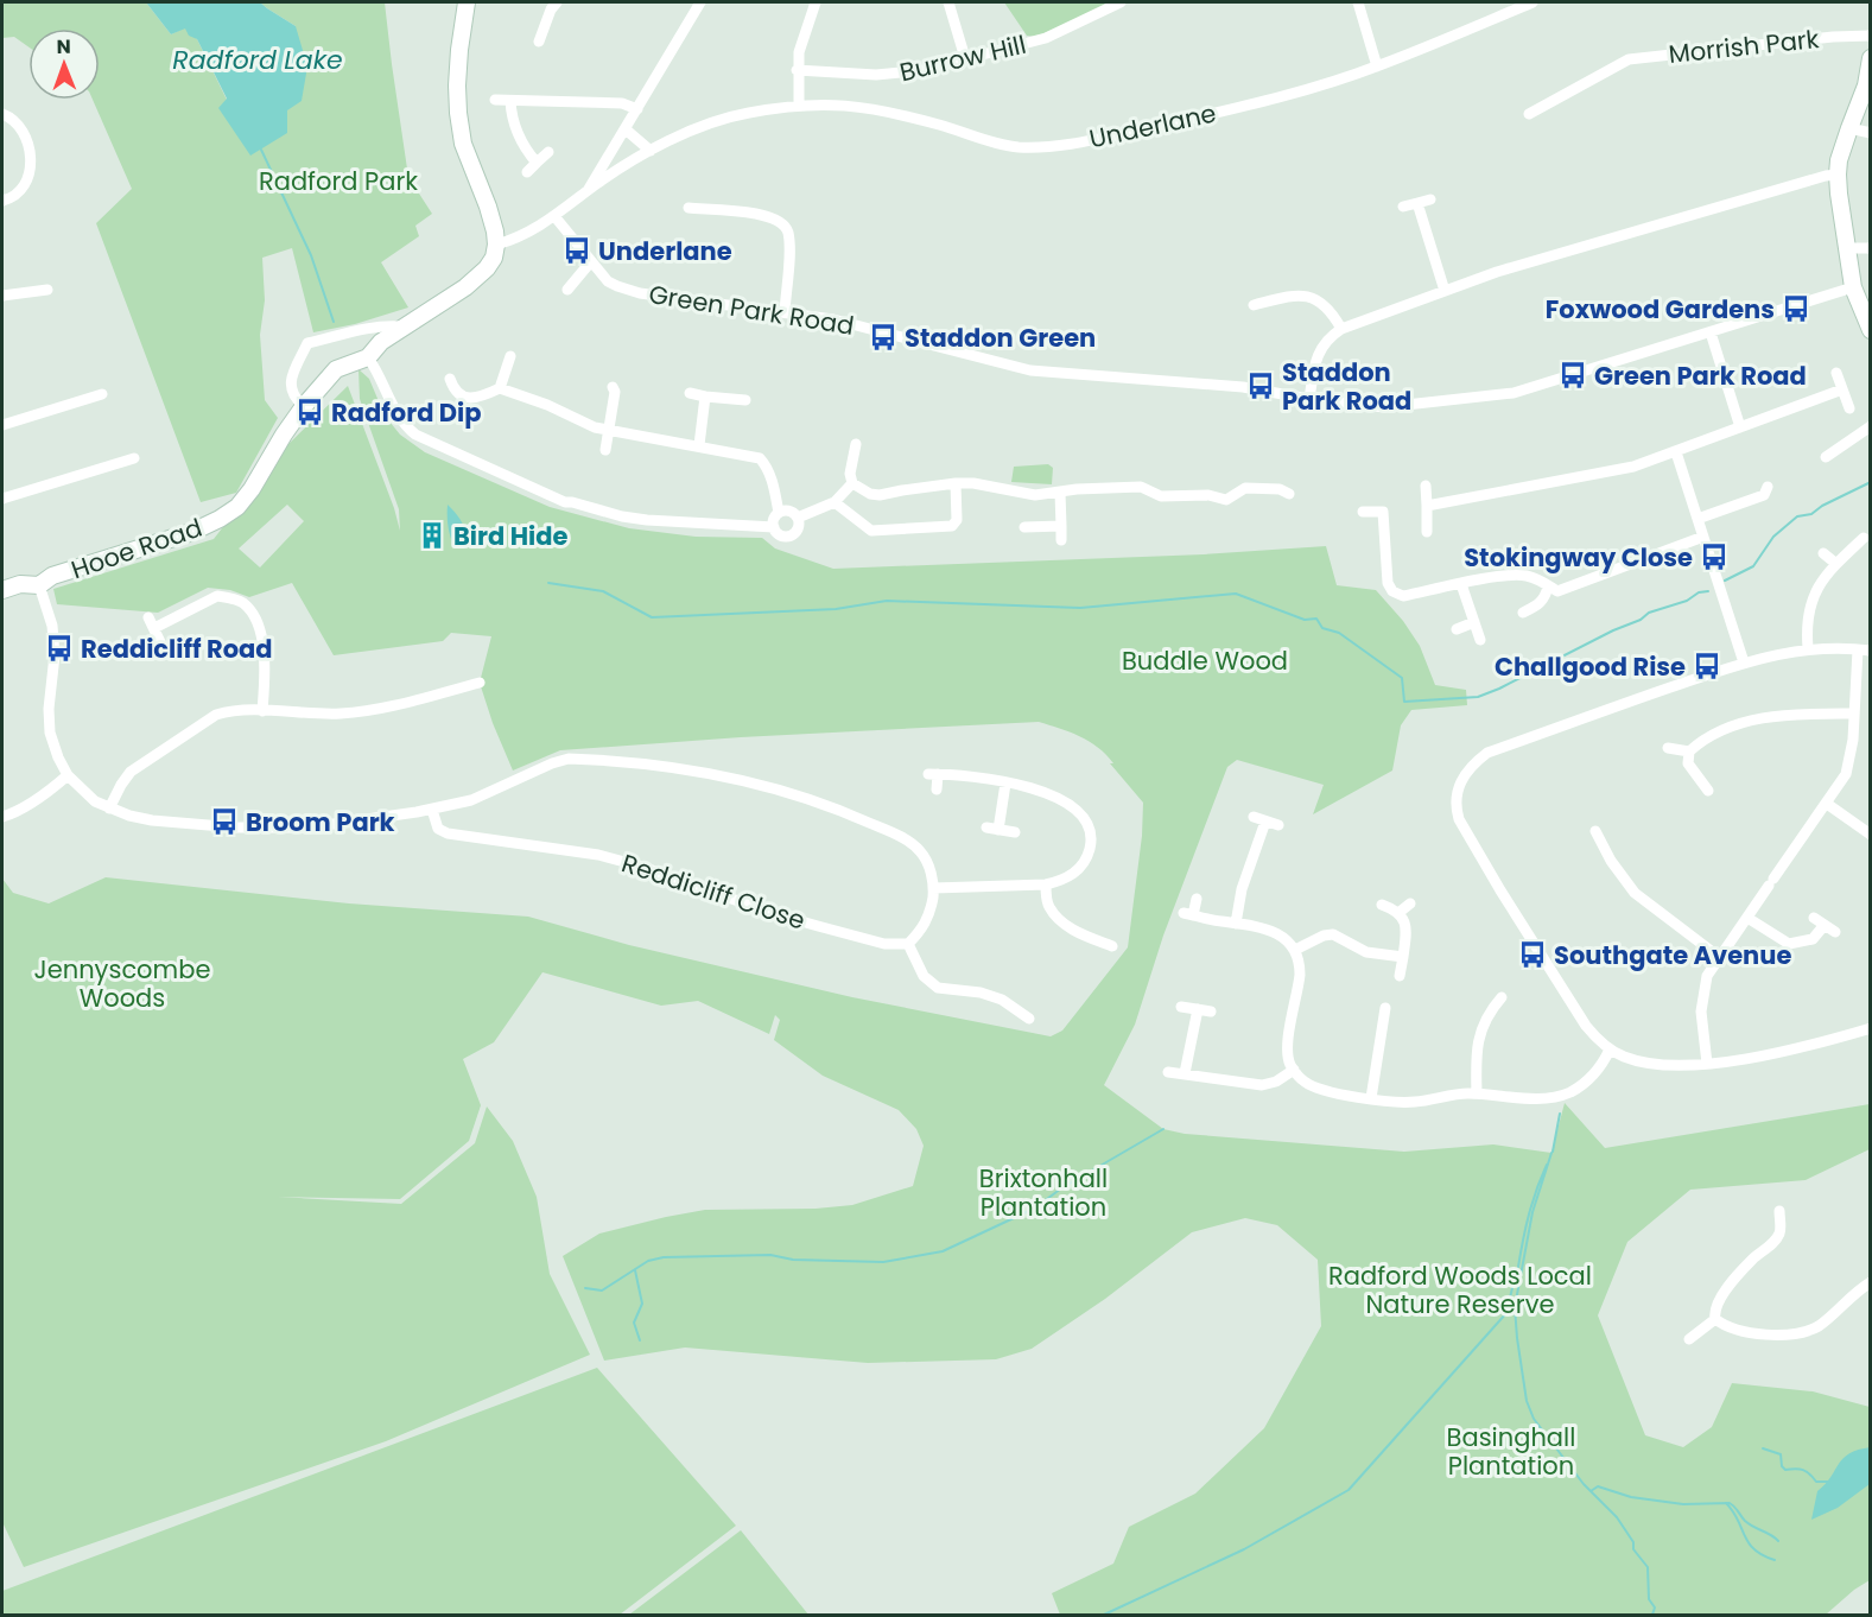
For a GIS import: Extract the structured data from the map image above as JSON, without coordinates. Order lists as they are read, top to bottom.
{
  "streets": {
    "street": [
      "Morrish Park",
      "Burrow Hill",
      "Underlane",
      "Green Park Road",
      "Hooe Road",
      "Reddicliff Close"
    ]
  },
  "crossings": [
    ["Underlane", "Green Park Road"]
  ],
  "water": ["Radford Lake"],
  "parks": [
    "Radford Park",
    "Buddle Wood",
    "Jennyscombe Woods",
    "Brixtonhall Plantation",
    "Radford Woods Local Nature Reserve",
    "Basinghall Plantation"
  ],
  "places": {
    "bus stop": [
      "Underlane",
      "Foxwood Gardens",
      "Staddon Green",
      "Green Park Road",
      "Staddon Park Road",
      "Radford Dip",
      "Stokingway Close",
      "Reddicliff Road",
      "Challgood Rise",
      "Broom Park",
      "Southgate Avenue"
    ],
    "building": ["Bird Hide"]
  },
  "north": "top"
}
